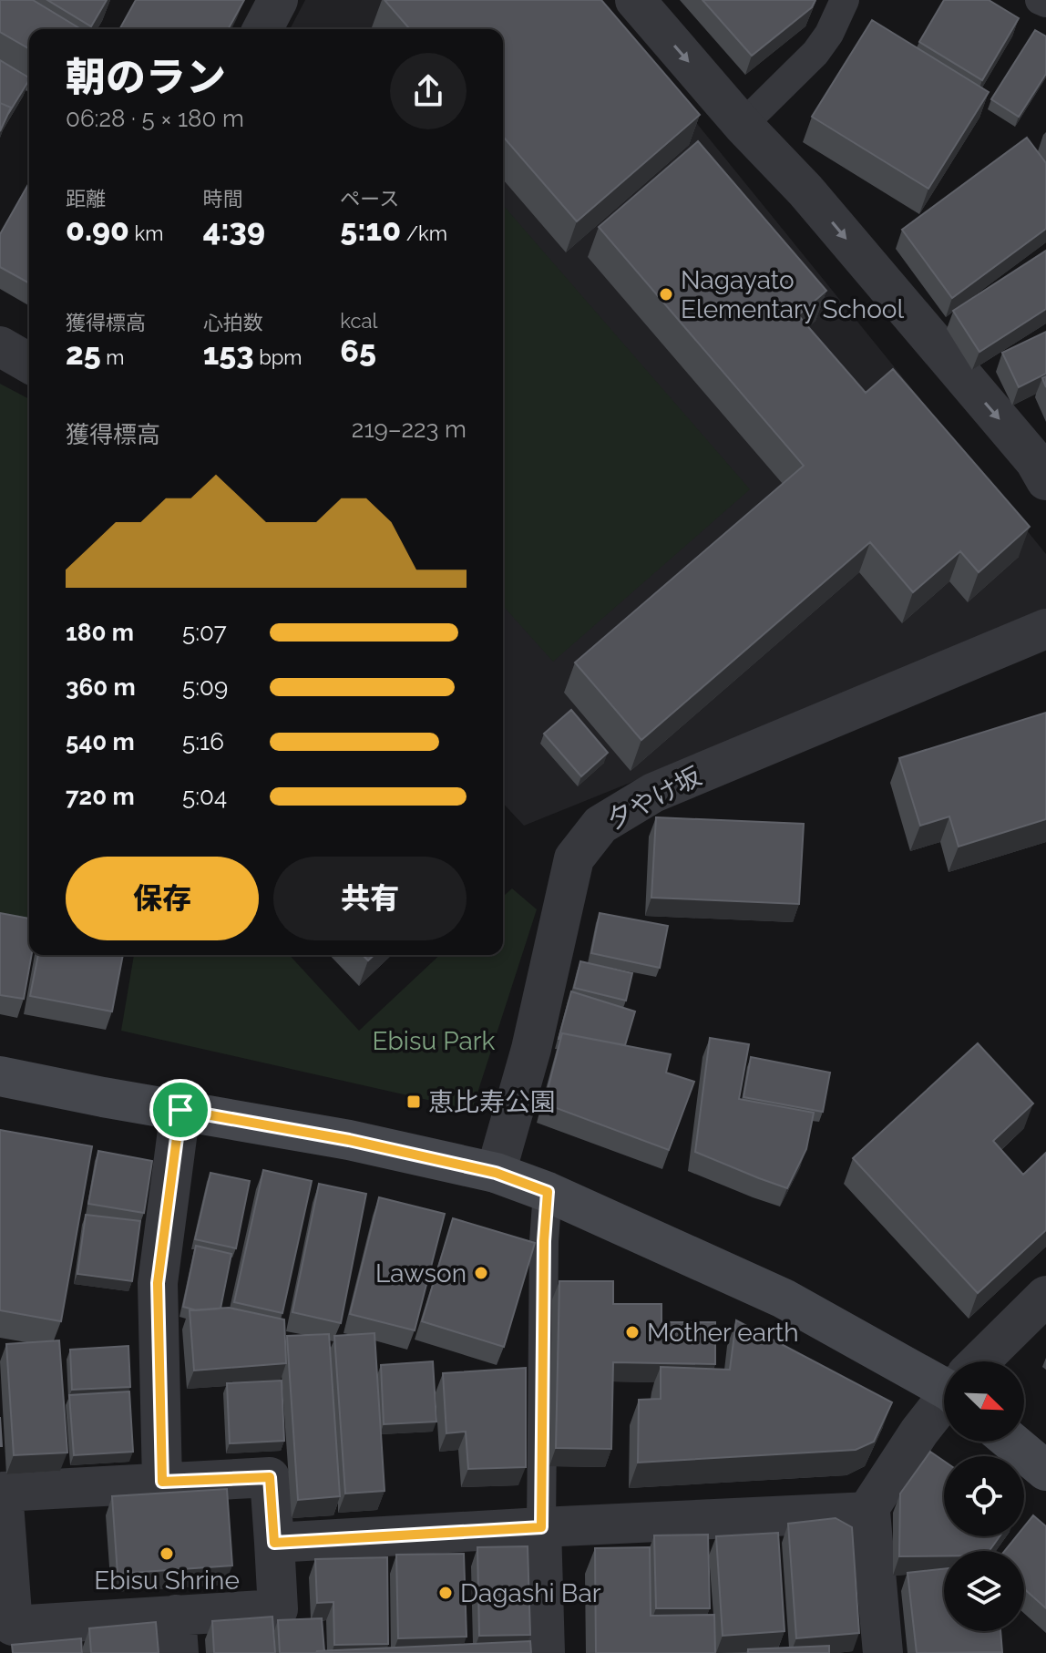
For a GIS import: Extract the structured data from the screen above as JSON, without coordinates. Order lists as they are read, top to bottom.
{
  "streets": {
    "street": ["夕やけ坂"]
  },
  "parks": ["Ebisu Park"],
  "places": {
    "other": [
      "Nagayato Elementary School",
      "Lawson",
      "Mother earth",
      "Ebisu Shrine",
      "Dagashi Bar"
    ],
    "transit": ["恵比寿公園"]
  },
  "north": "bottom right",
  "page": {
    "heading": ["朝のラン", "06:28 · 5 × 180 m"],
    "stats": [
      ["距離", "0.90 km"],
      ["時間", "4:39"],
      ["ペース", "5:10 /km"],
      ["獲得標高", "25 m"],
      ["心拍数", "153 bpm"],
      ["kcal", "65"]
    ],
    "chart": ["獲得標高", "219–223 m"],
    "list": [
      {
        "name": "180 m",
        "note": "5:07"
      },
      {
        "name": "360 m",
        "note": "5:09"
      },
      {
        "name": "540 m",
        "note": "5:16"
      },
      {
        "name": "720 m",
        "note": "5:04"
      }
    ],
    "buttons": ["保存", "共有"]
  }
}
